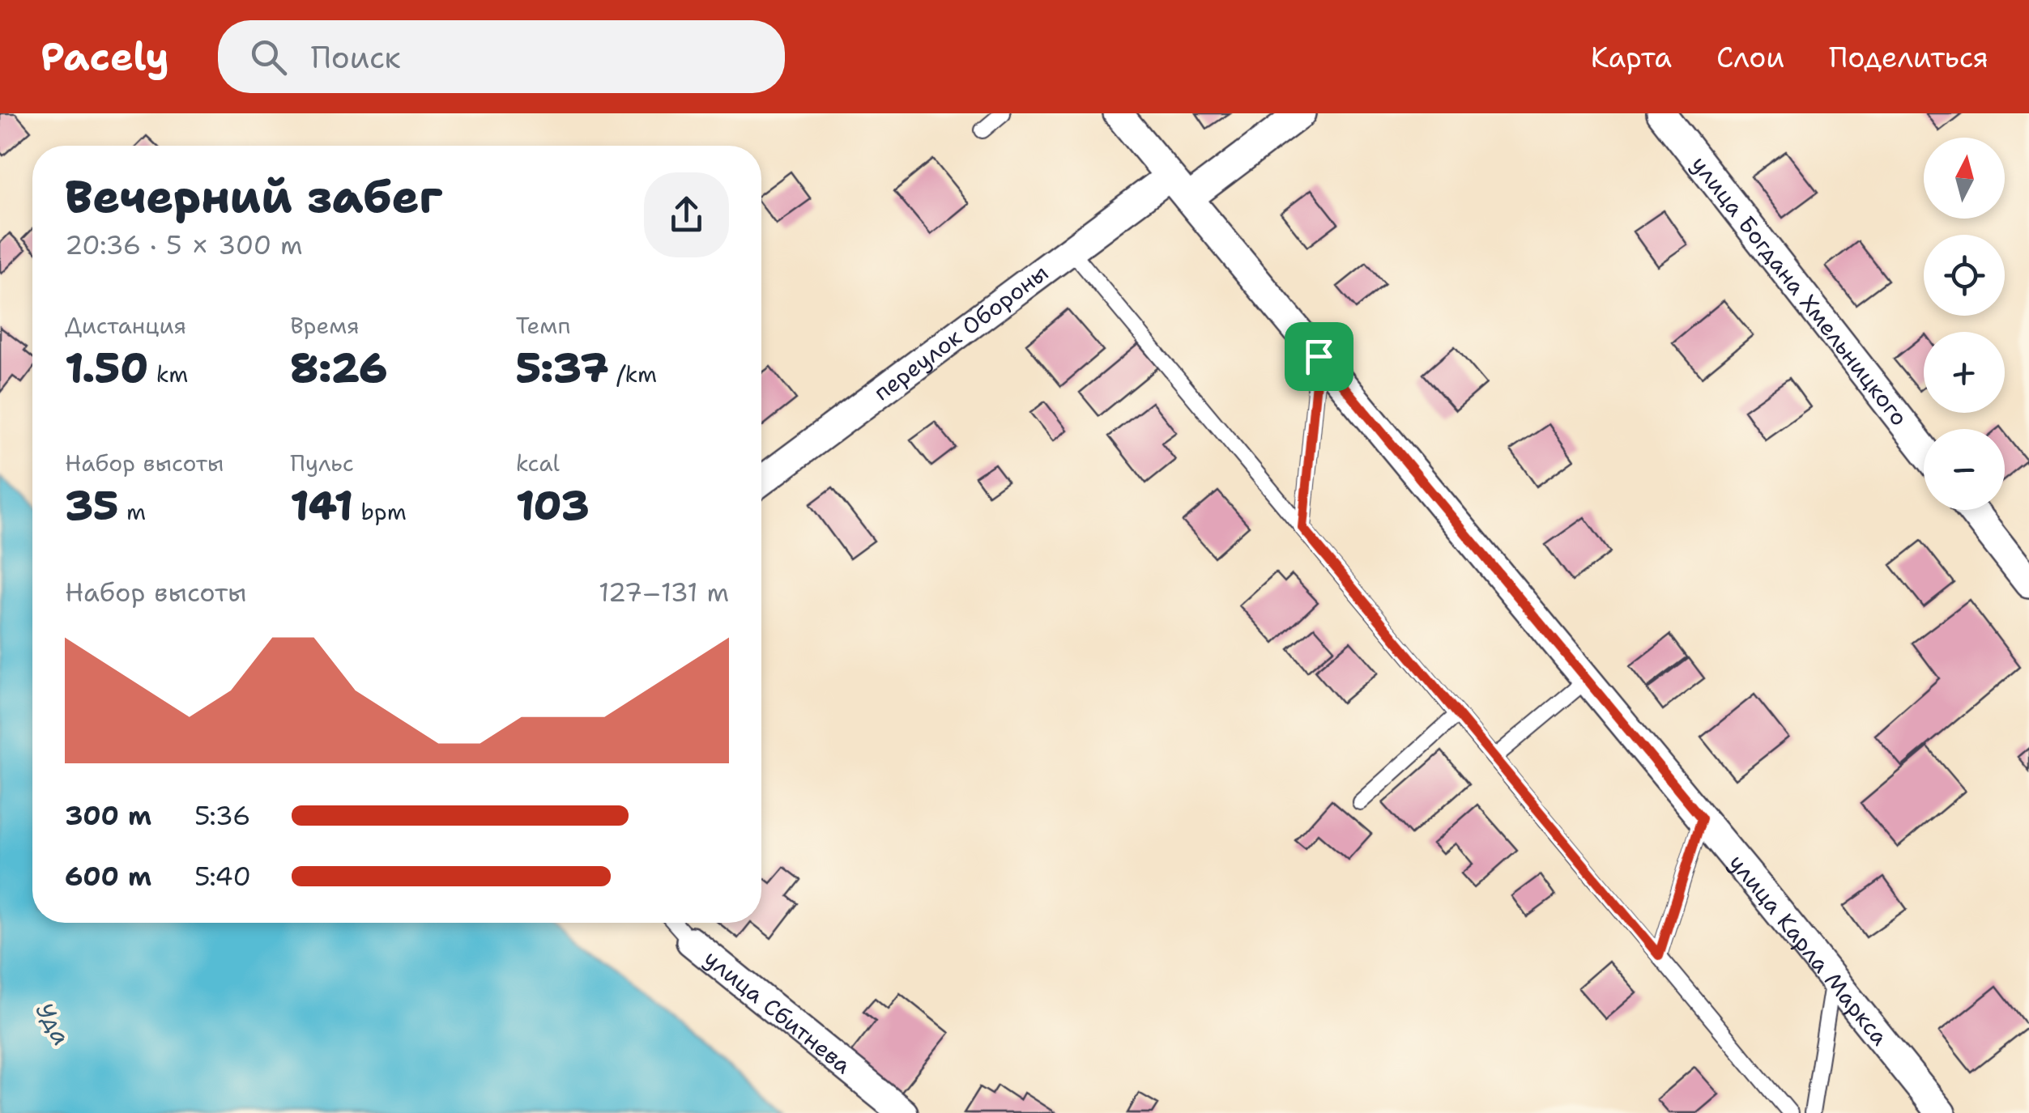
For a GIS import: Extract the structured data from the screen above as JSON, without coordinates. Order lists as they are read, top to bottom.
{
  "streets": {
    "street": [
      "улица Богдана Хмельницкого",
      "переулок Обороны",
      "улица Карла Маркса",
      "улица Сбитнева"
    ]
  },
  "crossings": [
    ["переулок Обороны", "улица Карла Маркса"]
  ],
  "water": ["Уда"],
  "north": "top",
  "page": {
    "header": "Pacely",
    "search": "Поиск",
    "nav": ["Карта", "Слои", "Поделиться"],
    "map_buttons": ["+", "−"],
    "heading": ["Вечерний забег", "20:36 · 5 × 300 m"],
    "stats": [
      ["Дистанция", "1.50 km"],
      ["Время", "8:26"],
      ["Темп", "5:37 /km"],
      ["Набор высоты", "35 m"],
      ["Пульс", "141 bpm"],
      ["kcal", "103"]
    ],
    "chart": ["Набор высоты", "127–131 m"],
    "list": [
      {
        "name": "300 m",
        "note": "5:36"
      },
      {
        "name": "600 m",
        "note": "5:40"
      }
    ]
  }
}
